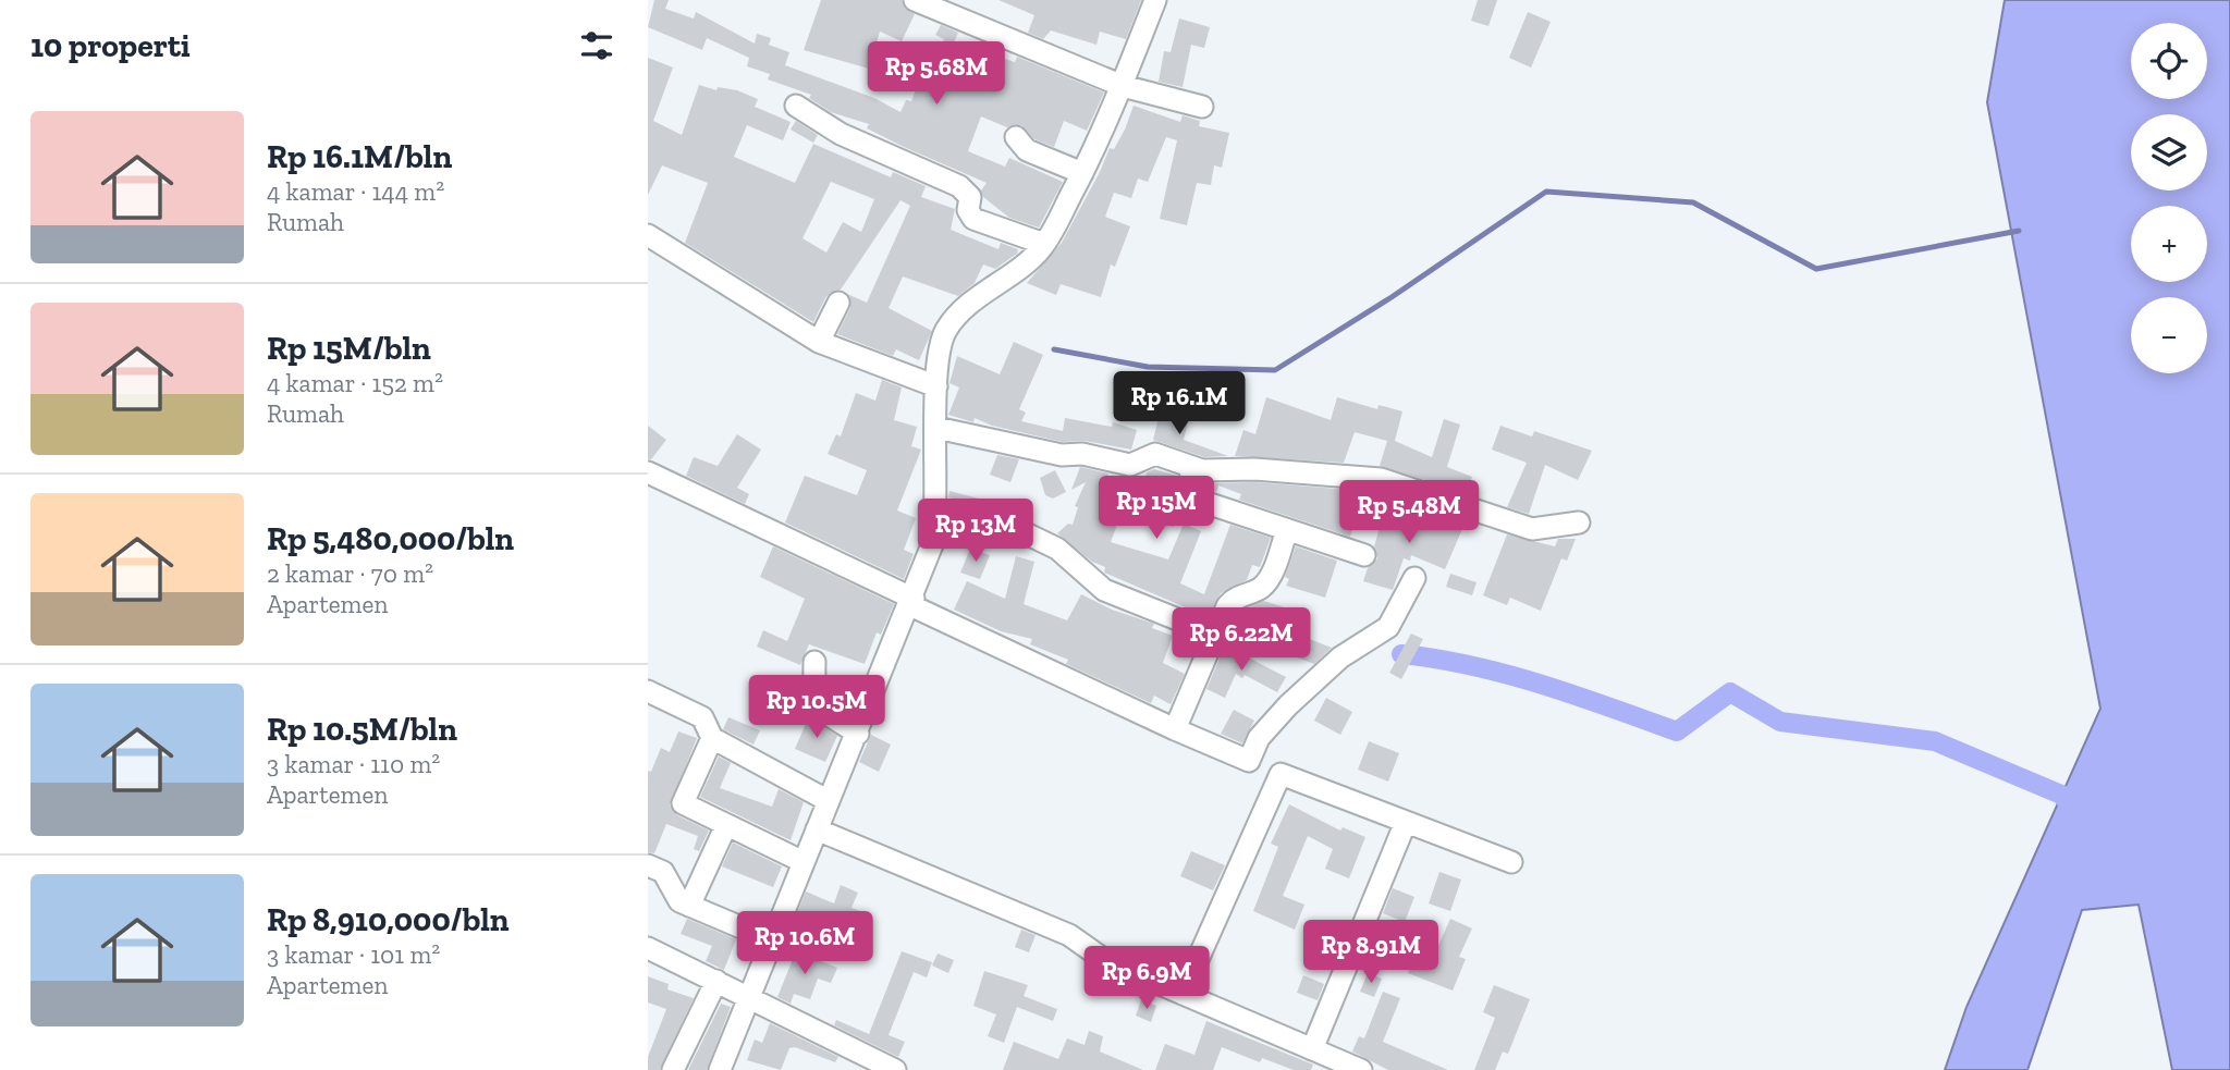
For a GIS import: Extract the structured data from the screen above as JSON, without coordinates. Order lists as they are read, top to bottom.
{
  "page": {
    "heading": "10 properti",
    "map_buttons": ["+", "−"],
    "price": [
      "Rp 5.68M",
      "Rp 16.1M",
      "Rp 15M",
      "Rp 5.48M",
      "Rp 13M",
      "Rp 6.22M",
      "Rp 10.5M",
      "Rp 10.6M",
      "Rp 8.91M",
      "Rp 6.9M"
    ],
    "list": [
      {
        "name": "Rp 16.1M/bln",
        "note": "4 kamar · 144 m² · Rumah"
      },
      {
        "name": "Rp 15M/bln",
        "note": "4 kamar · 152 m² · Rumah"
      },
      {
        "name": "Rp 5,480,000/bln",
        "note": "2 kamar · 70 m² · Apartemen"
      },
      {
        "name": "Rp 10.5M/bln",
        "note": "3 kamar · 110 m² · Apartemen"
      },
      {
        "name": "Rp 8,910,000/bln",
        "note": "3 kamar · 101 m² · Apartemen"
      }
    ]
  }
}
